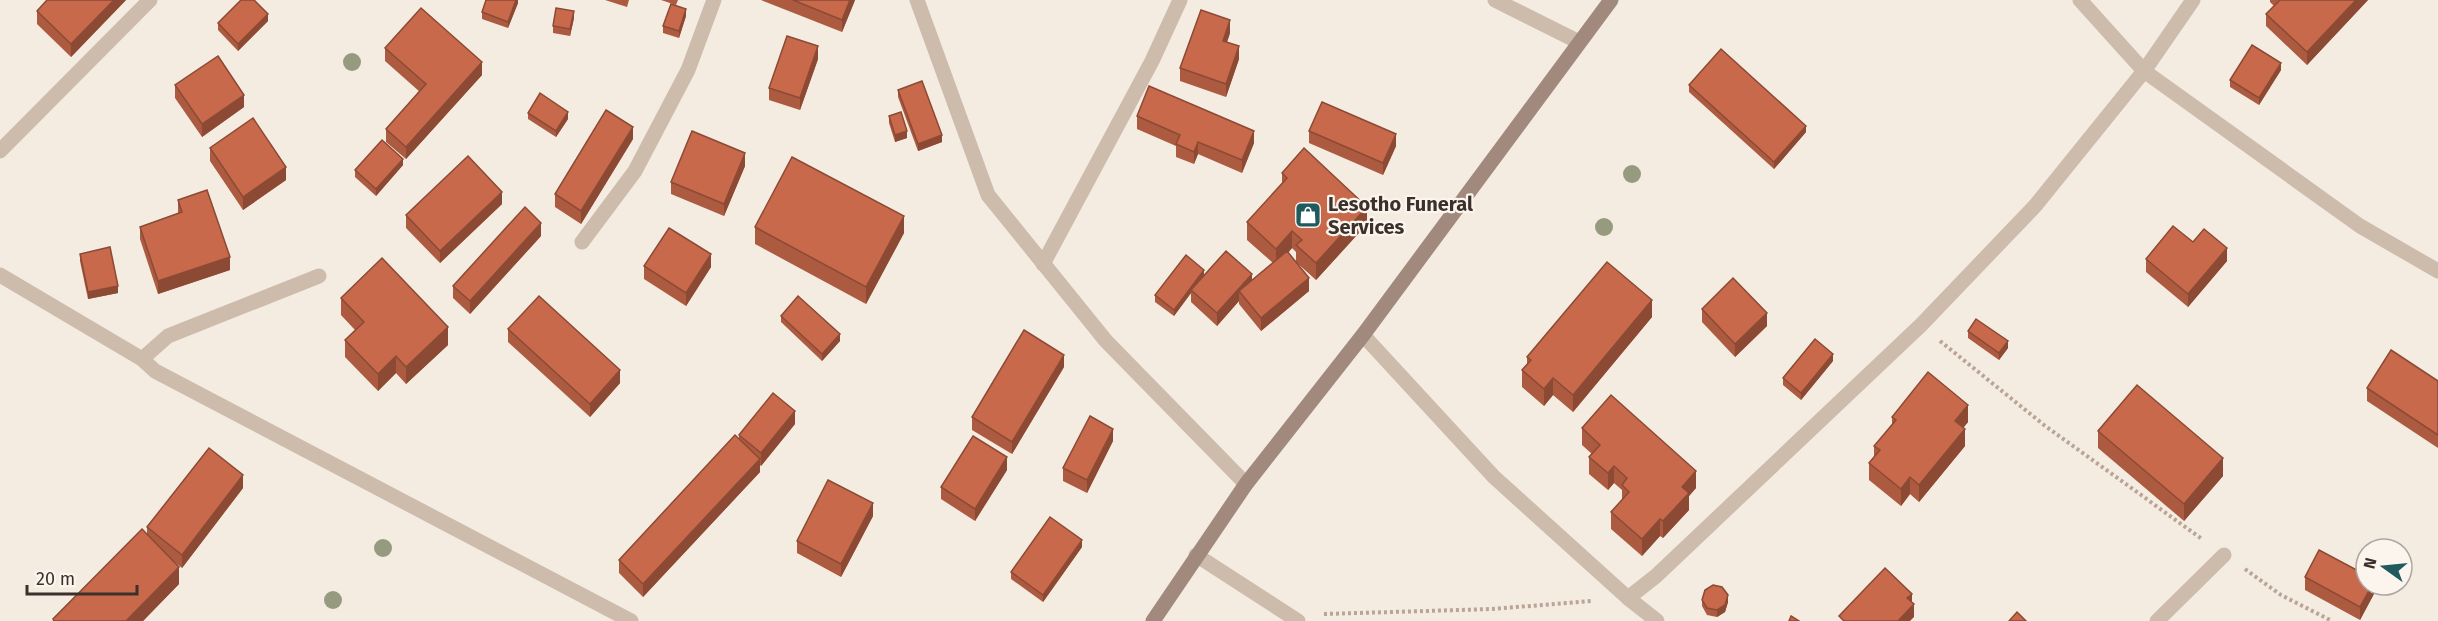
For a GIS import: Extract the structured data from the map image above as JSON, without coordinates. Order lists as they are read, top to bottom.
{
  "places": {
    "shop": ["Lesotho Funeral Services"]
  },
  "scale_bar": "20 m",
  "north": "left"
}
